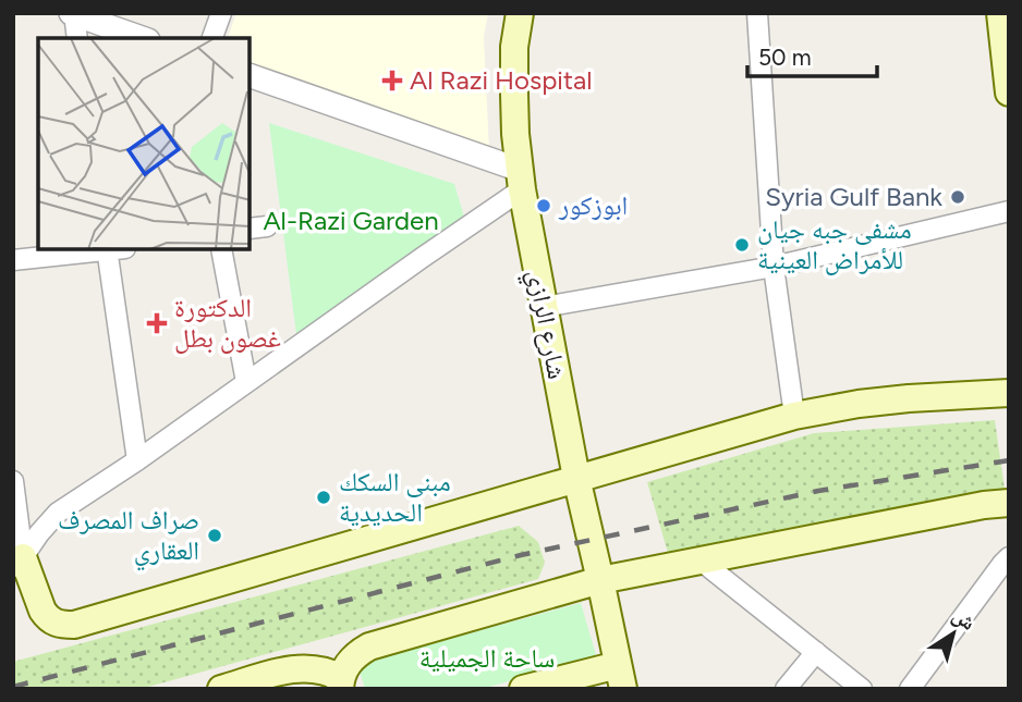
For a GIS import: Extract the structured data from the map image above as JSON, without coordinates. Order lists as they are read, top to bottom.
{
  "streets": {
    "main road": ["شارع الرازي"]
  },
  "parks": ["Al-Razi Garden", "ساحة الجميلية"],
  "places": {
    "health": ["Al Razi Hospital", "الدكتورة غصون بطل"],
    "other": [
      "Syria Gulf Bank",
      "ابوزكور",
      "مشفى جبه جيان للأمراض العينية",
      "مبنى السكك الحديدية",
      "صراف المصرف العقاري"
    ]
  },
  "scale_bar": "50 m",
  "north": "top right"
}
